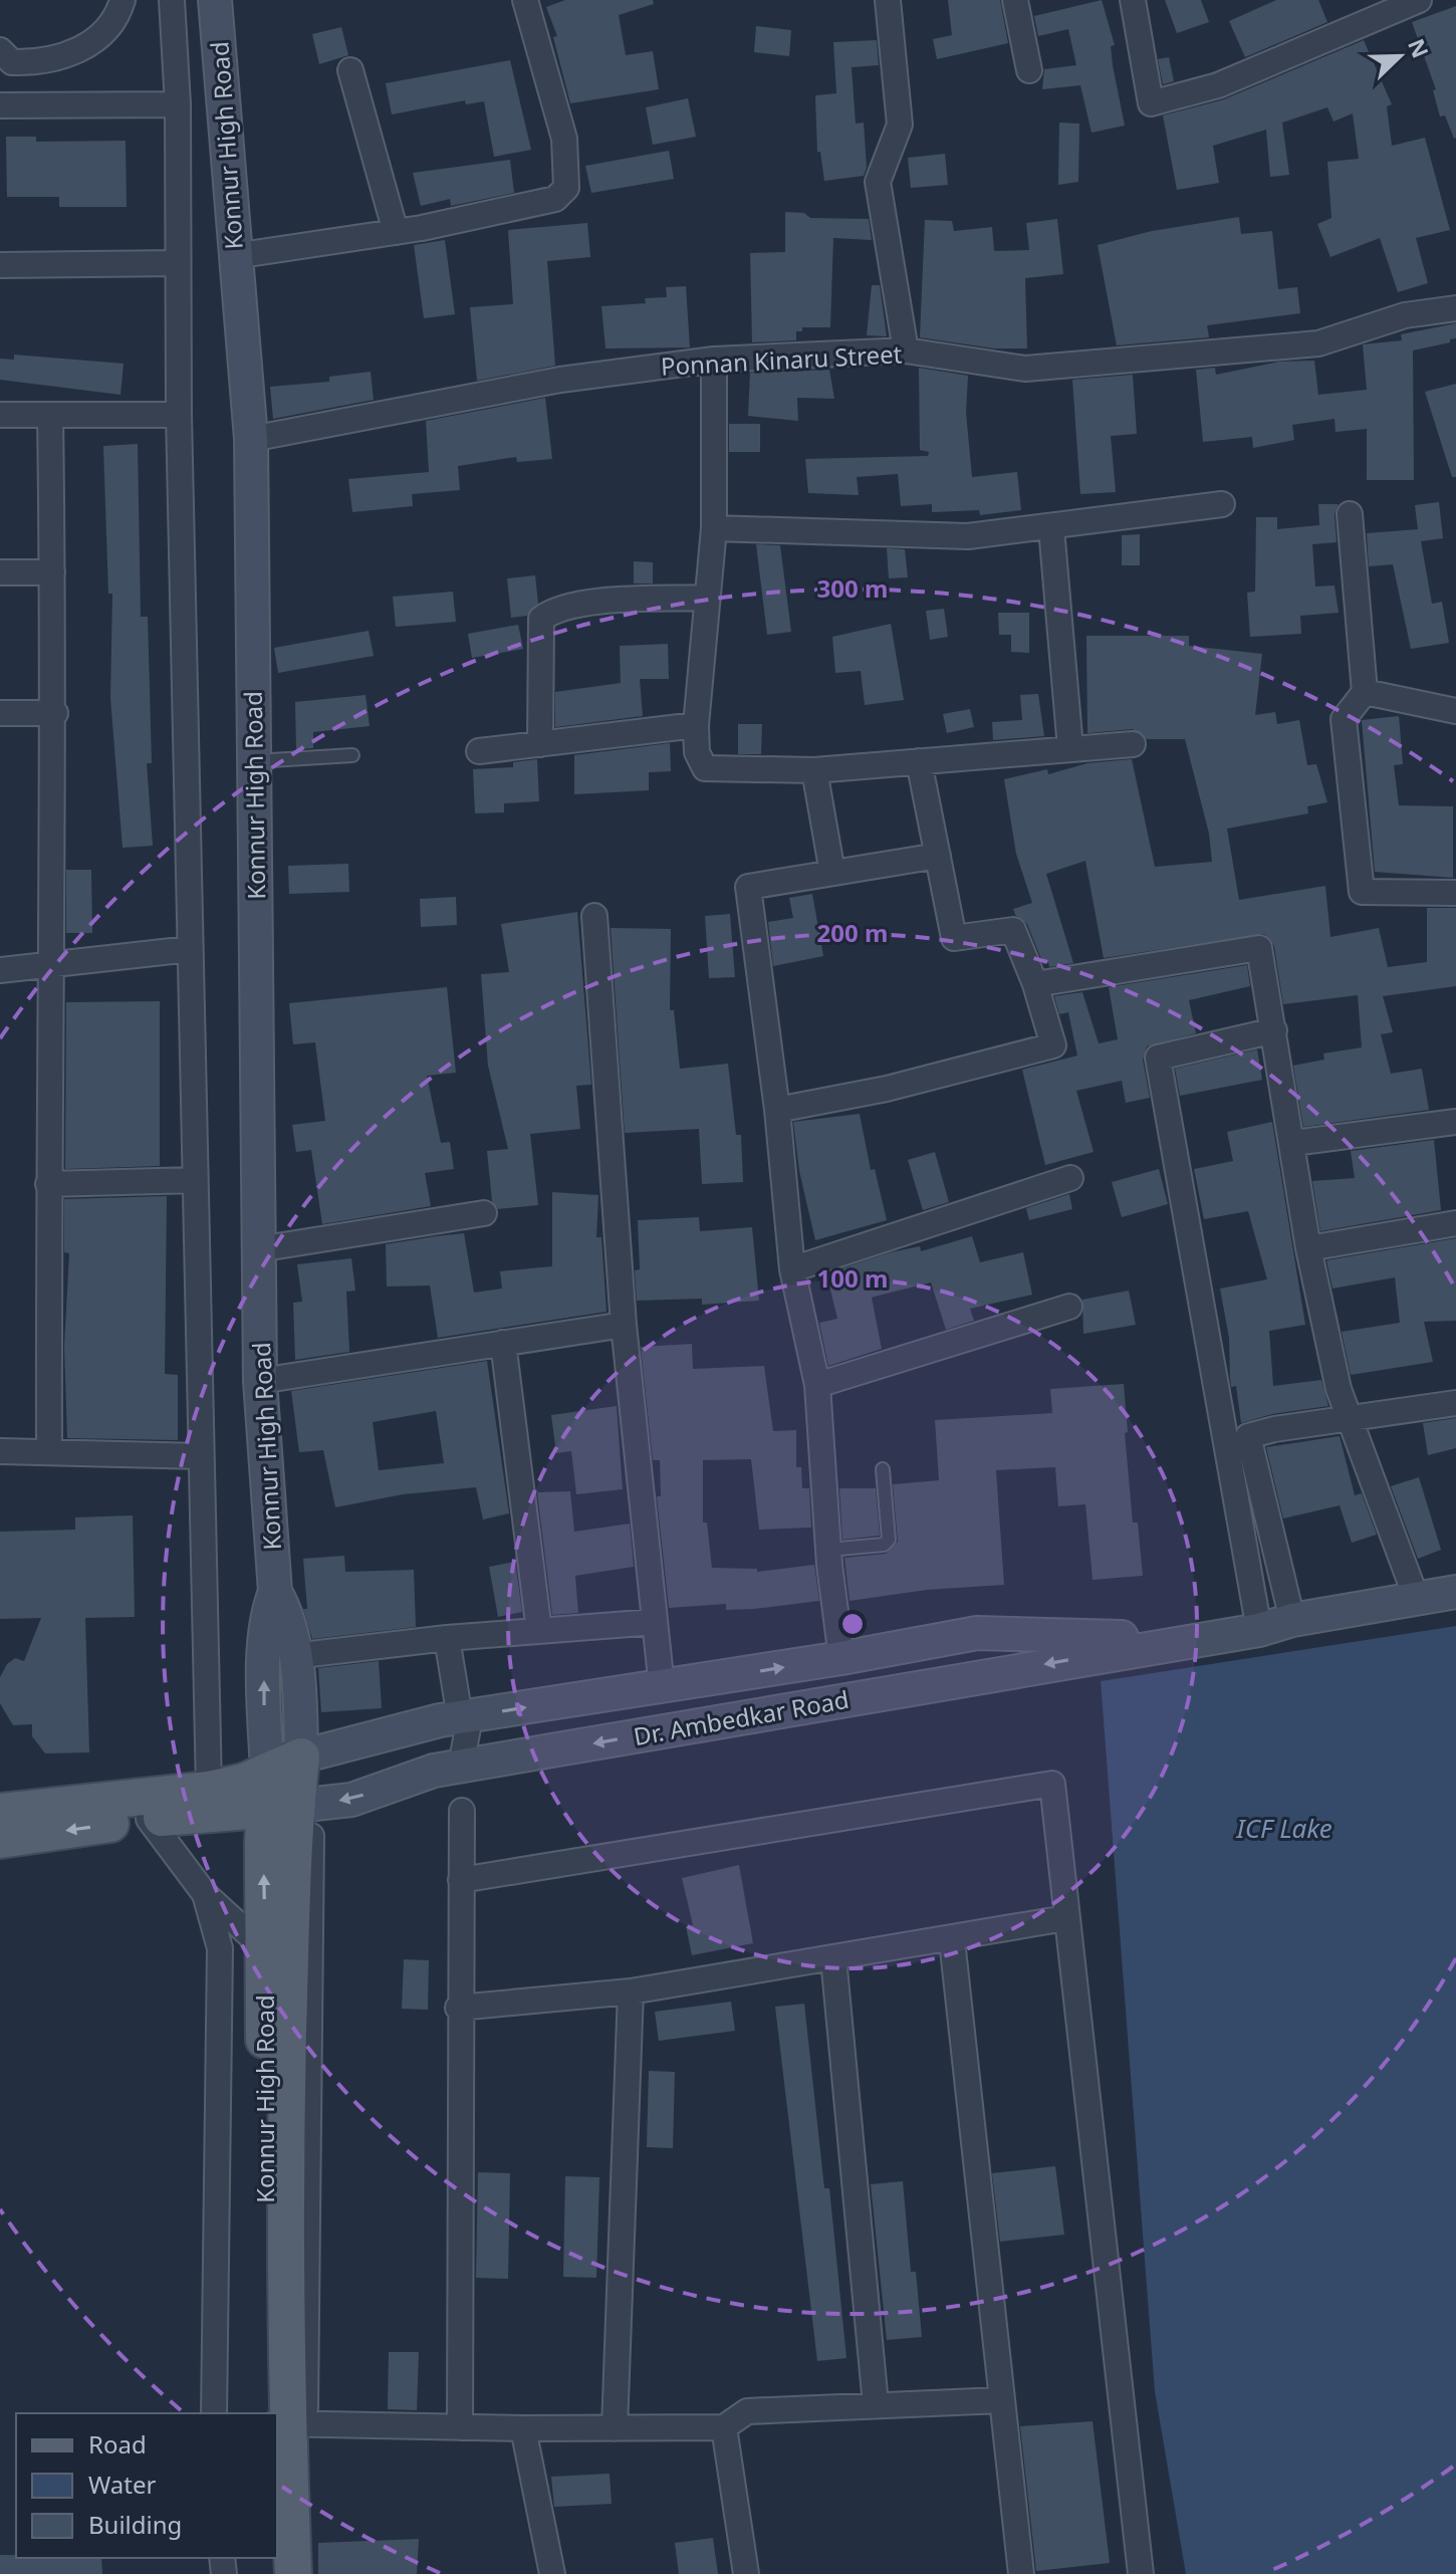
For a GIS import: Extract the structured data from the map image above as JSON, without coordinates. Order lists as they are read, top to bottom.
{
  "streets": {
    "main road": ["Konnur High Road", "Dr. Ambedkar Road"],
    "street": ["Ponnan Kinaru Street"]
  },
  "crossings": [
    ["Konnur High Road", "Ponnan Kinaru Street"],
    ["Konnur High Road", "Dr. Ambedkar Road"]
  ],
  "water": ["ICF Lake"],
  "legend": ["Road", "Water", "Building"],
  "north": "top right",
  "rings": ["300 m", "200 m", "100 m"]
}
